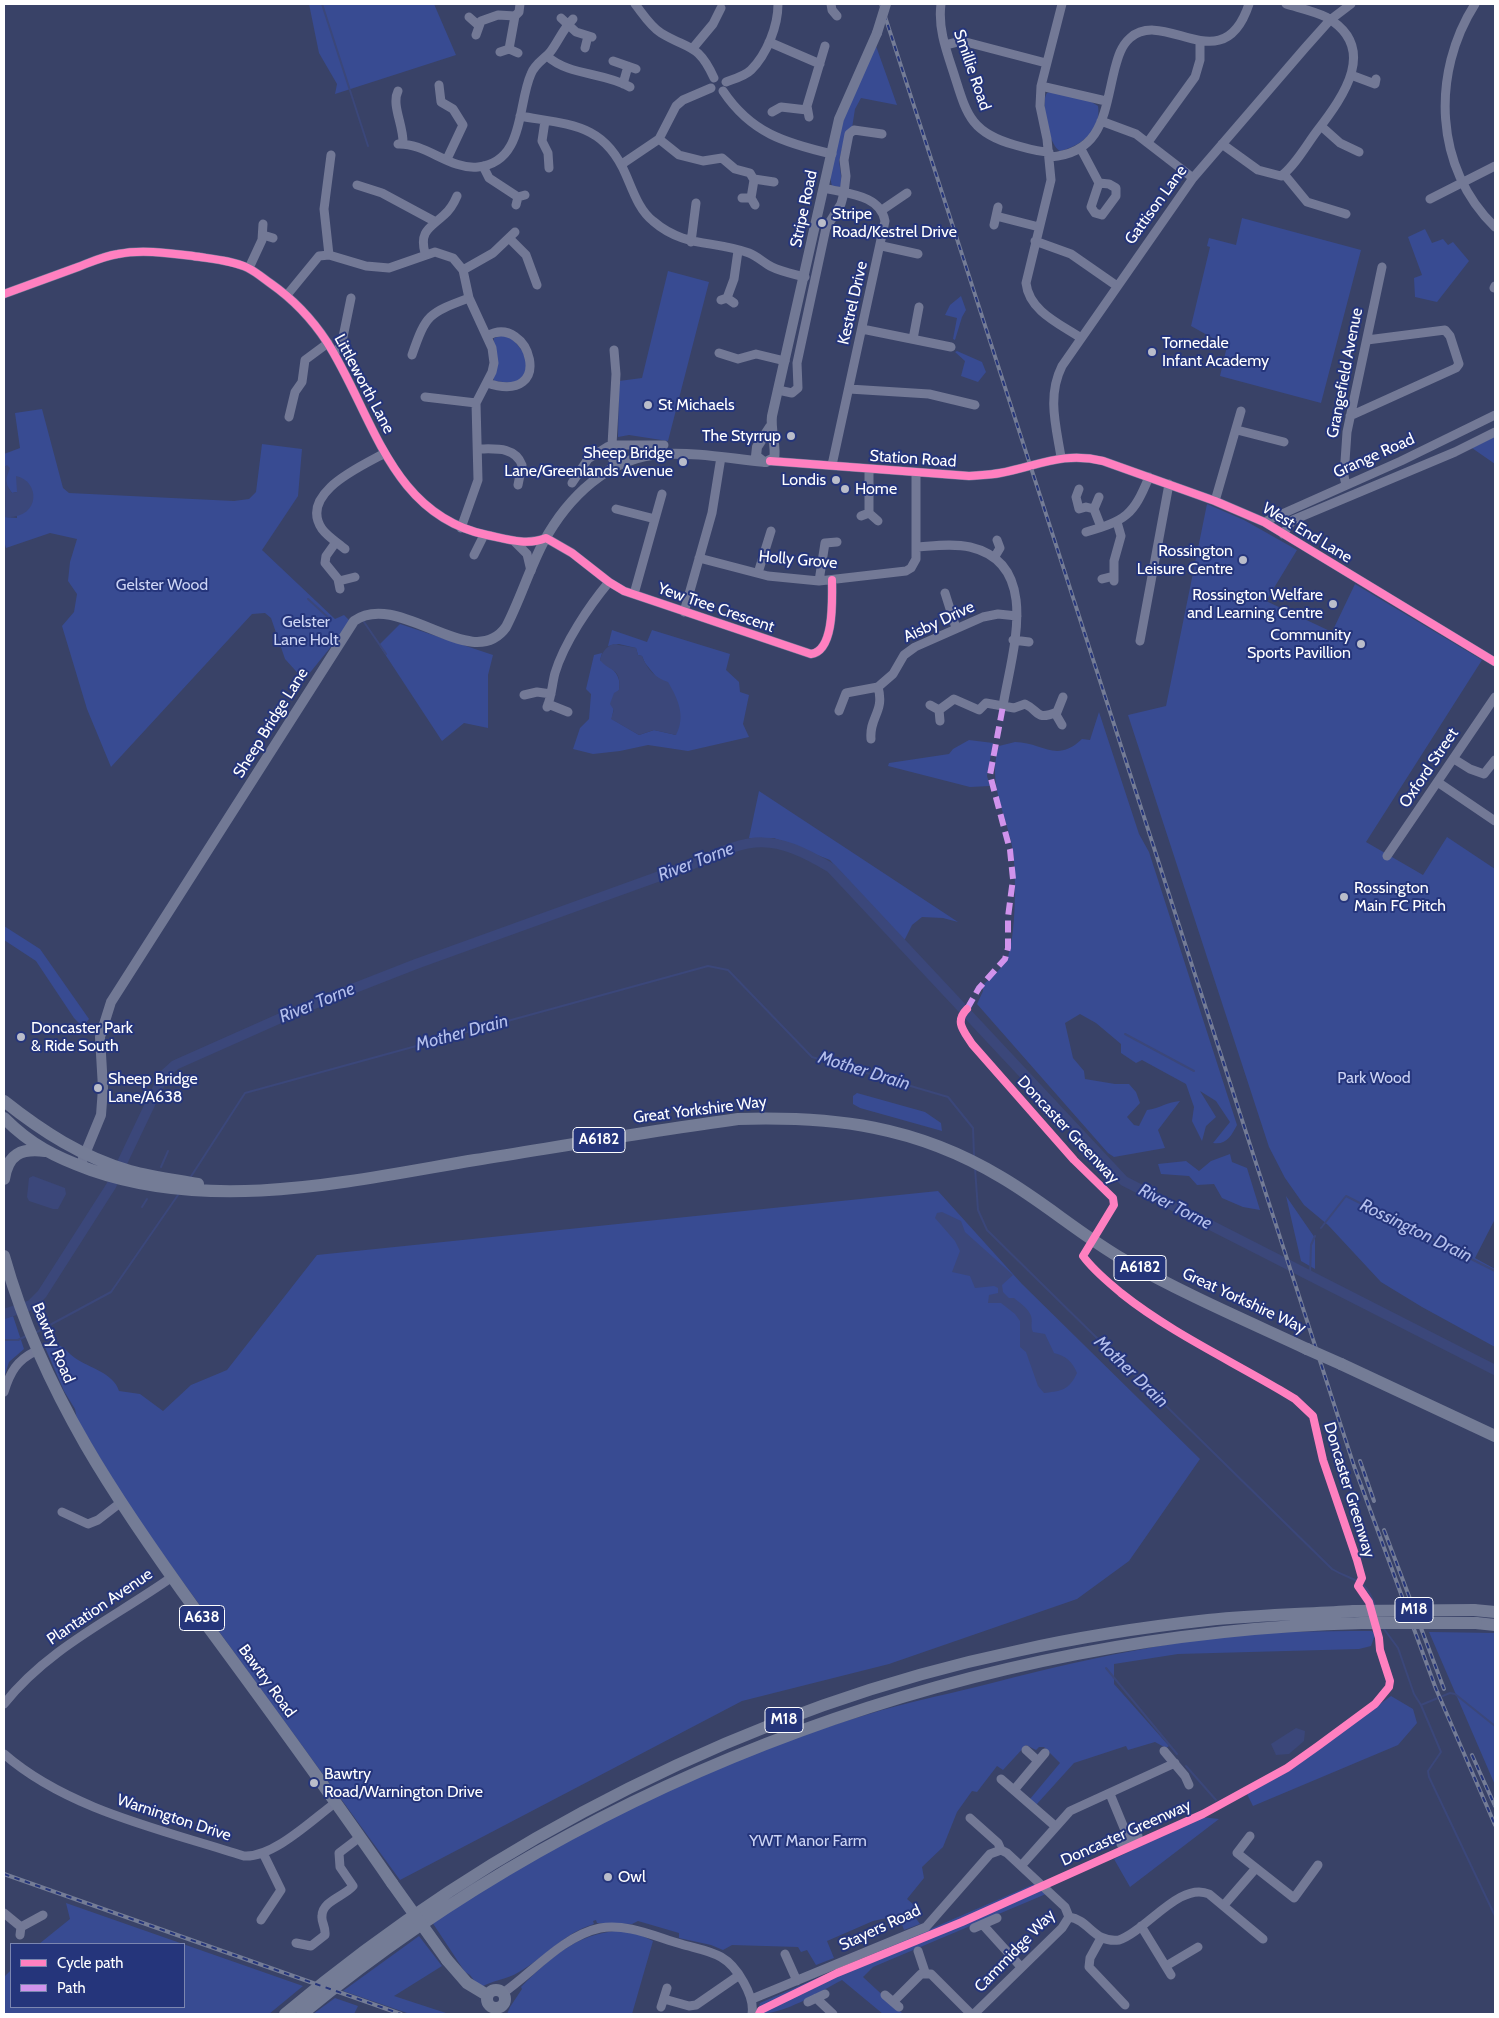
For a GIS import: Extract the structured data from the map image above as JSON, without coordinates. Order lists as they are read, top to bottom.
{
  "streets": {
    "highway": [
      "Great Yorkshire Way",
      "A6182",
      "Bawtry Road",
      "M18",
      "A638"
    ],
    "main road": ["Stripe Road", "Sheep Bridge Lane"],
    "street": [
      "Smillie Road",
      "Gattison Lane",
      "Kestrel Drive",
      "Grangefield Avenue",
      "Littleworth Lane",
      "Grange Road",
      "Station Road",
      "West End Lane",
      "Holly Grove",
      "Yew Tree Crescent",
      "Aisby Drive",
      "Oxford Street",
      "Plantation Avenue",
      "Warnington Drive",
      "Stayers Road",
      "Cammidge Way"
    ],
    "cycle path": ["Doncaster Greenway"]
  },
  "crossings": [
    ["Gattison Lane", "West End Lane"],
    ["Stripe Road", "Station Road"],
    ["Stripe Road", "Sheep Bridge Lane"],
    ["Kestrel Drive", "Station Road"],
    ["Grangefield Avenue", "Grange Road"],
    ["Littleworth Lane", "Yew Tree Crescent"],
    ["Littleworth Lane", "Sheep Bridge Lane"],
    ["Grange Road", "West End Lane"],
    ["Station Road", "West End Lane"],
    ["Station Road", "Sheep Bridge Lane"],
    ["Holly Grove", "Yew Tree Crescent"],
    ["Yew Tree Crescent", "Sheep Bridge Lane"],
    ["Sheep Bridge Lane", "Great Yorkshire Way"],
    ["Bawtry Road", "Plantation Avenue"]
  ],
  "water": ["River Torne", "Mother Drain", "Rossington Drain"],
  "parks": [
    "Gelster Wood",
    "Gelster Lane Holt",
    "Park Wood",
    "YWT Manor Farm"
  ],
  "places": [
    "Stripe Road/Kestrel Drive",
    "Tornedale Infant Academy",
    "St Michaels",
    "The Styrrup",
    "Sheep Bridge Lane/Greenlands Avenue",
    "Londis",
    "Home",
    "Rossington Leisure Centre",
    "Rossington Welfare and Learning Centre",
    "Community Sports Pavillion",
    "Rossington Main FC Pitch",
    "Doncaster Park & Ride South",
    "Sheep Bridge Lane/A638",
    "Bawtry Road/Warnington Drive",
    "Owl"
  ],
  "legend": ["Cycle path", "Path"]
}
